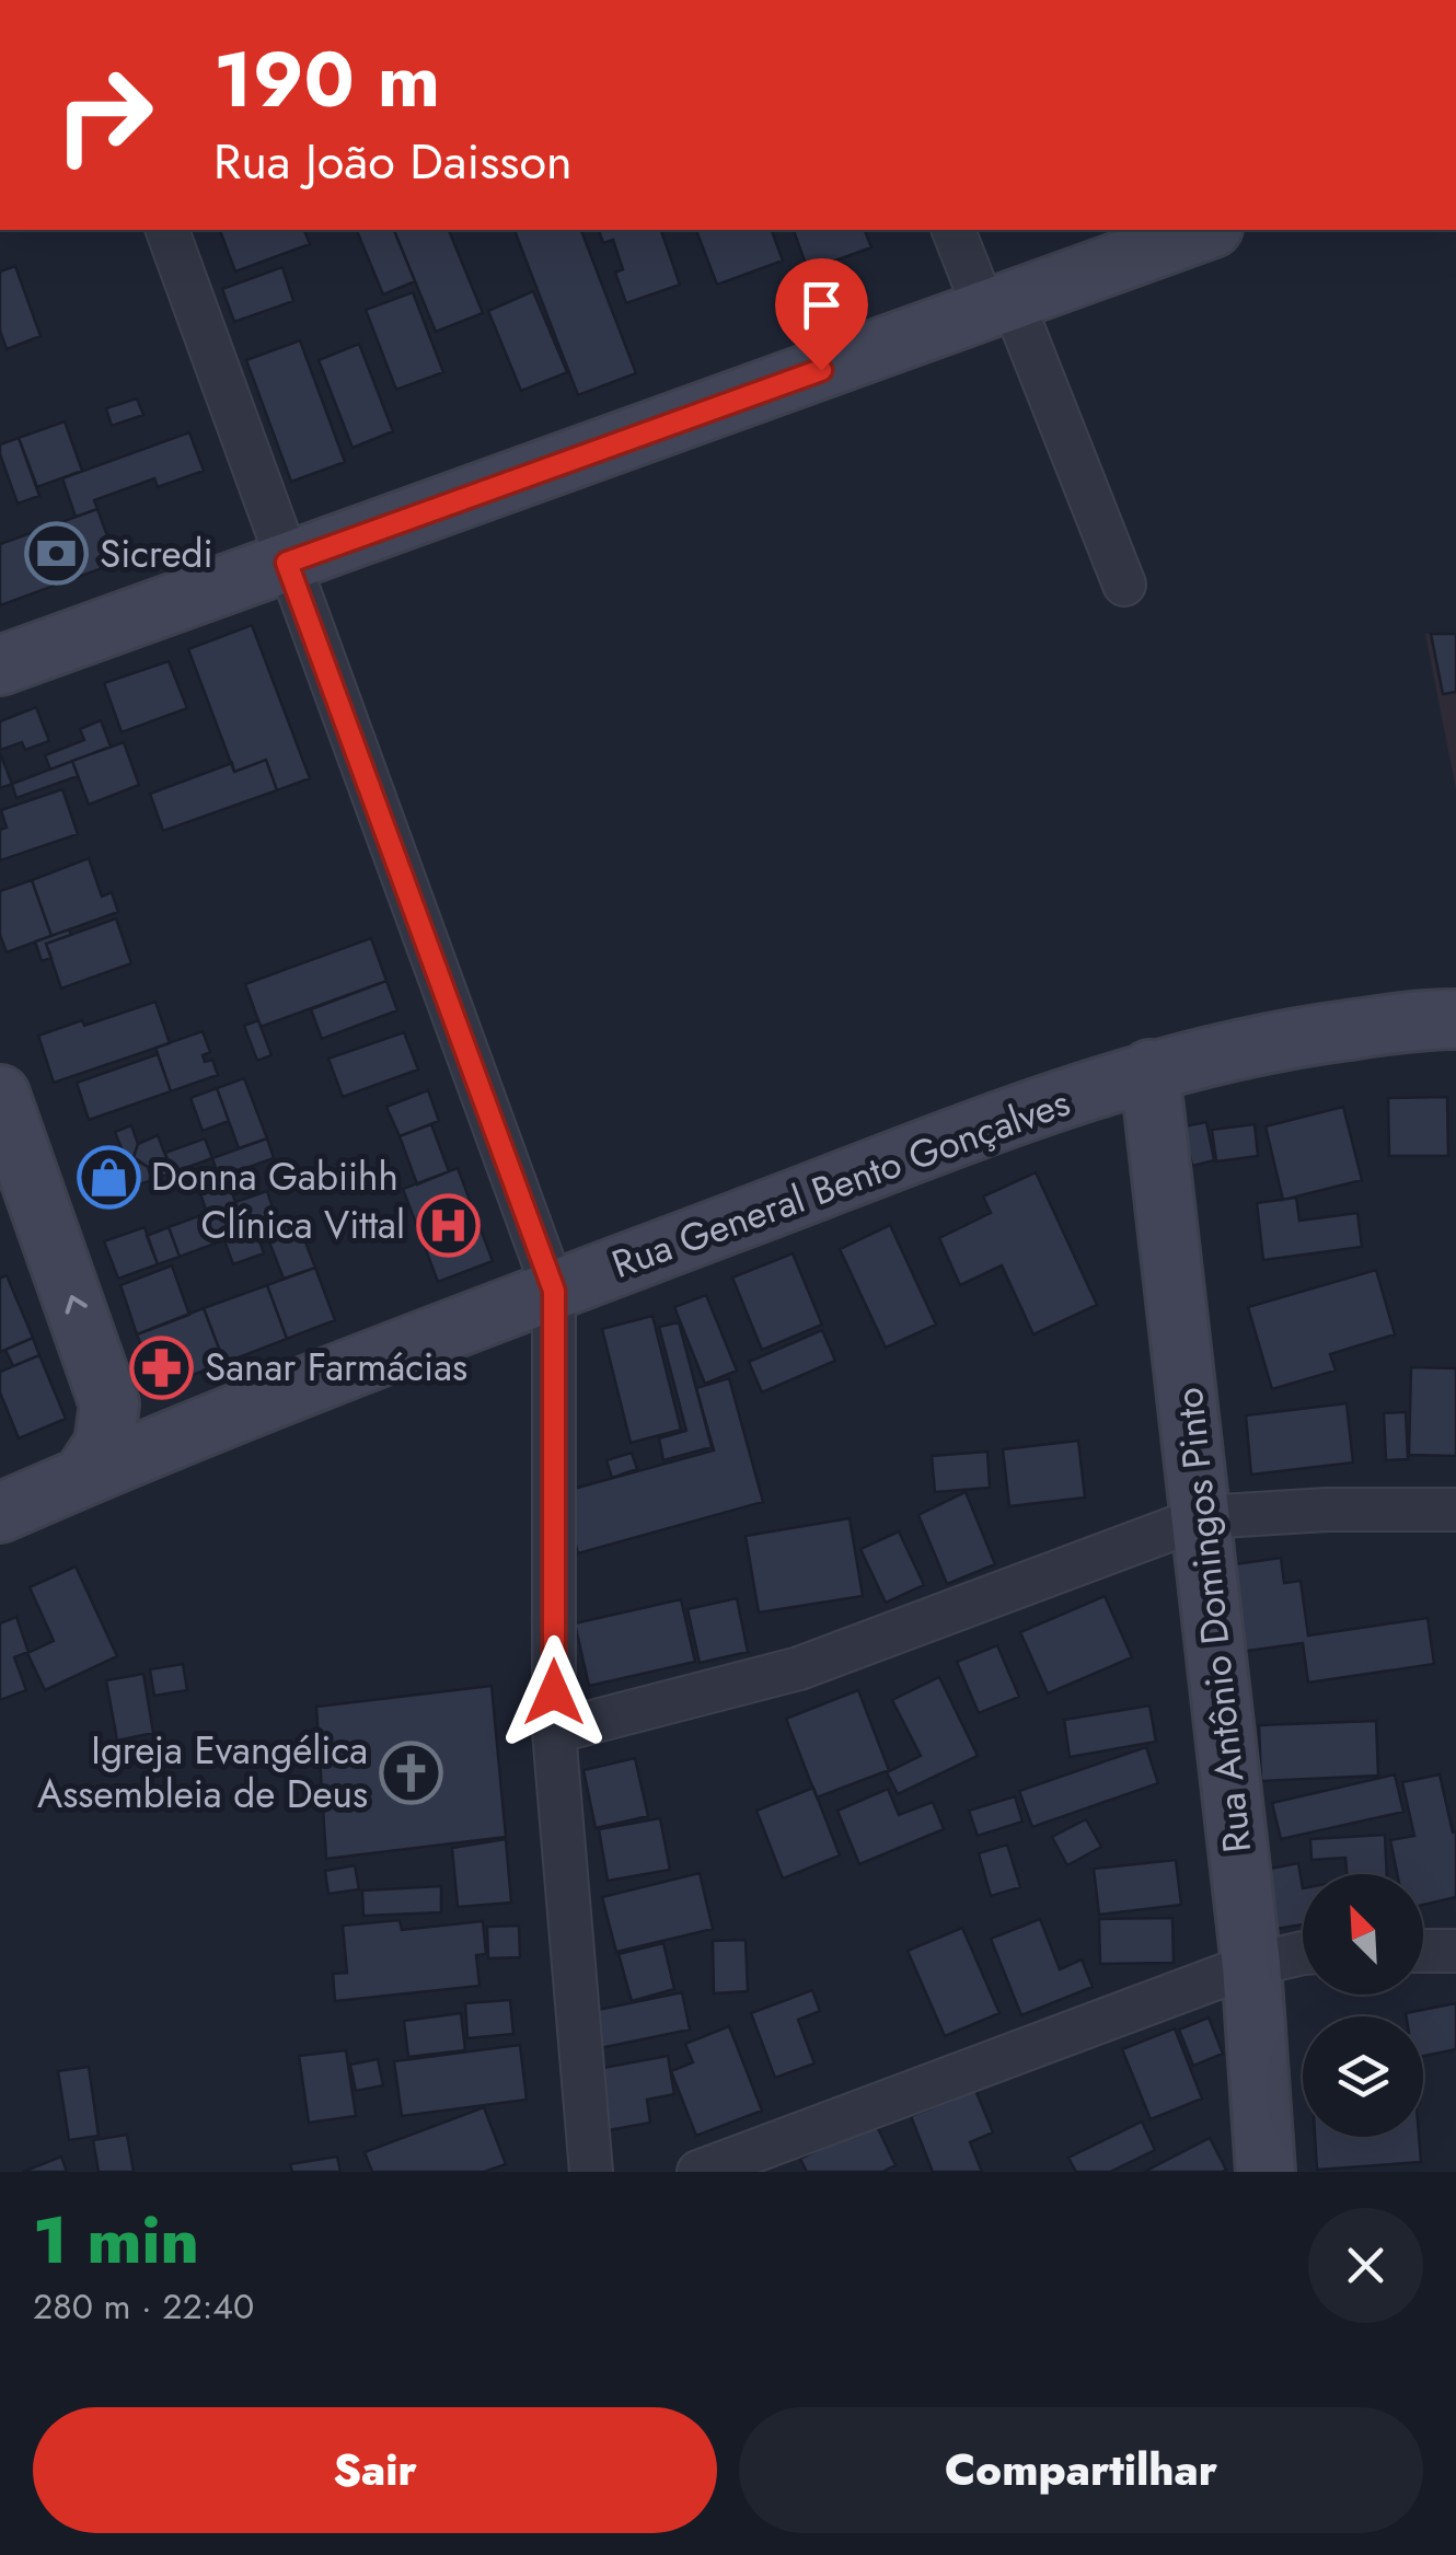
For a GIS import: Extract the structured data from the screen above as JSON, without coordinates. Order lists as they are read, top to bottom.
{
  "streets": {
    "street": ["Rua General Bento Gonçalves", "Rua Antônio Domingos Pinto"]
  },
  "crossings": [
    ["Rua General Bento Gonçalves", "Rua Antônio Domingos Pinto"]
  ],
  "places": {
    "bank": ["Sicredi"],
    "shop": ["Donna Gabiihh"],
    "hospital": ["Clínica Vittal"],
    "pharmacy": ["Sanar Farmácias"],
    "church": ["Igreja Evangélica Assembleia de Deus"]
  },
  "north": "top left",
  "page": {
    "turn": ["190 m", "Rua João Daisson"],
    "heading": ["1 min", "280 m · 22:40"],
    "buttons": ["Sair", "Compartilhar"]
  }
}
